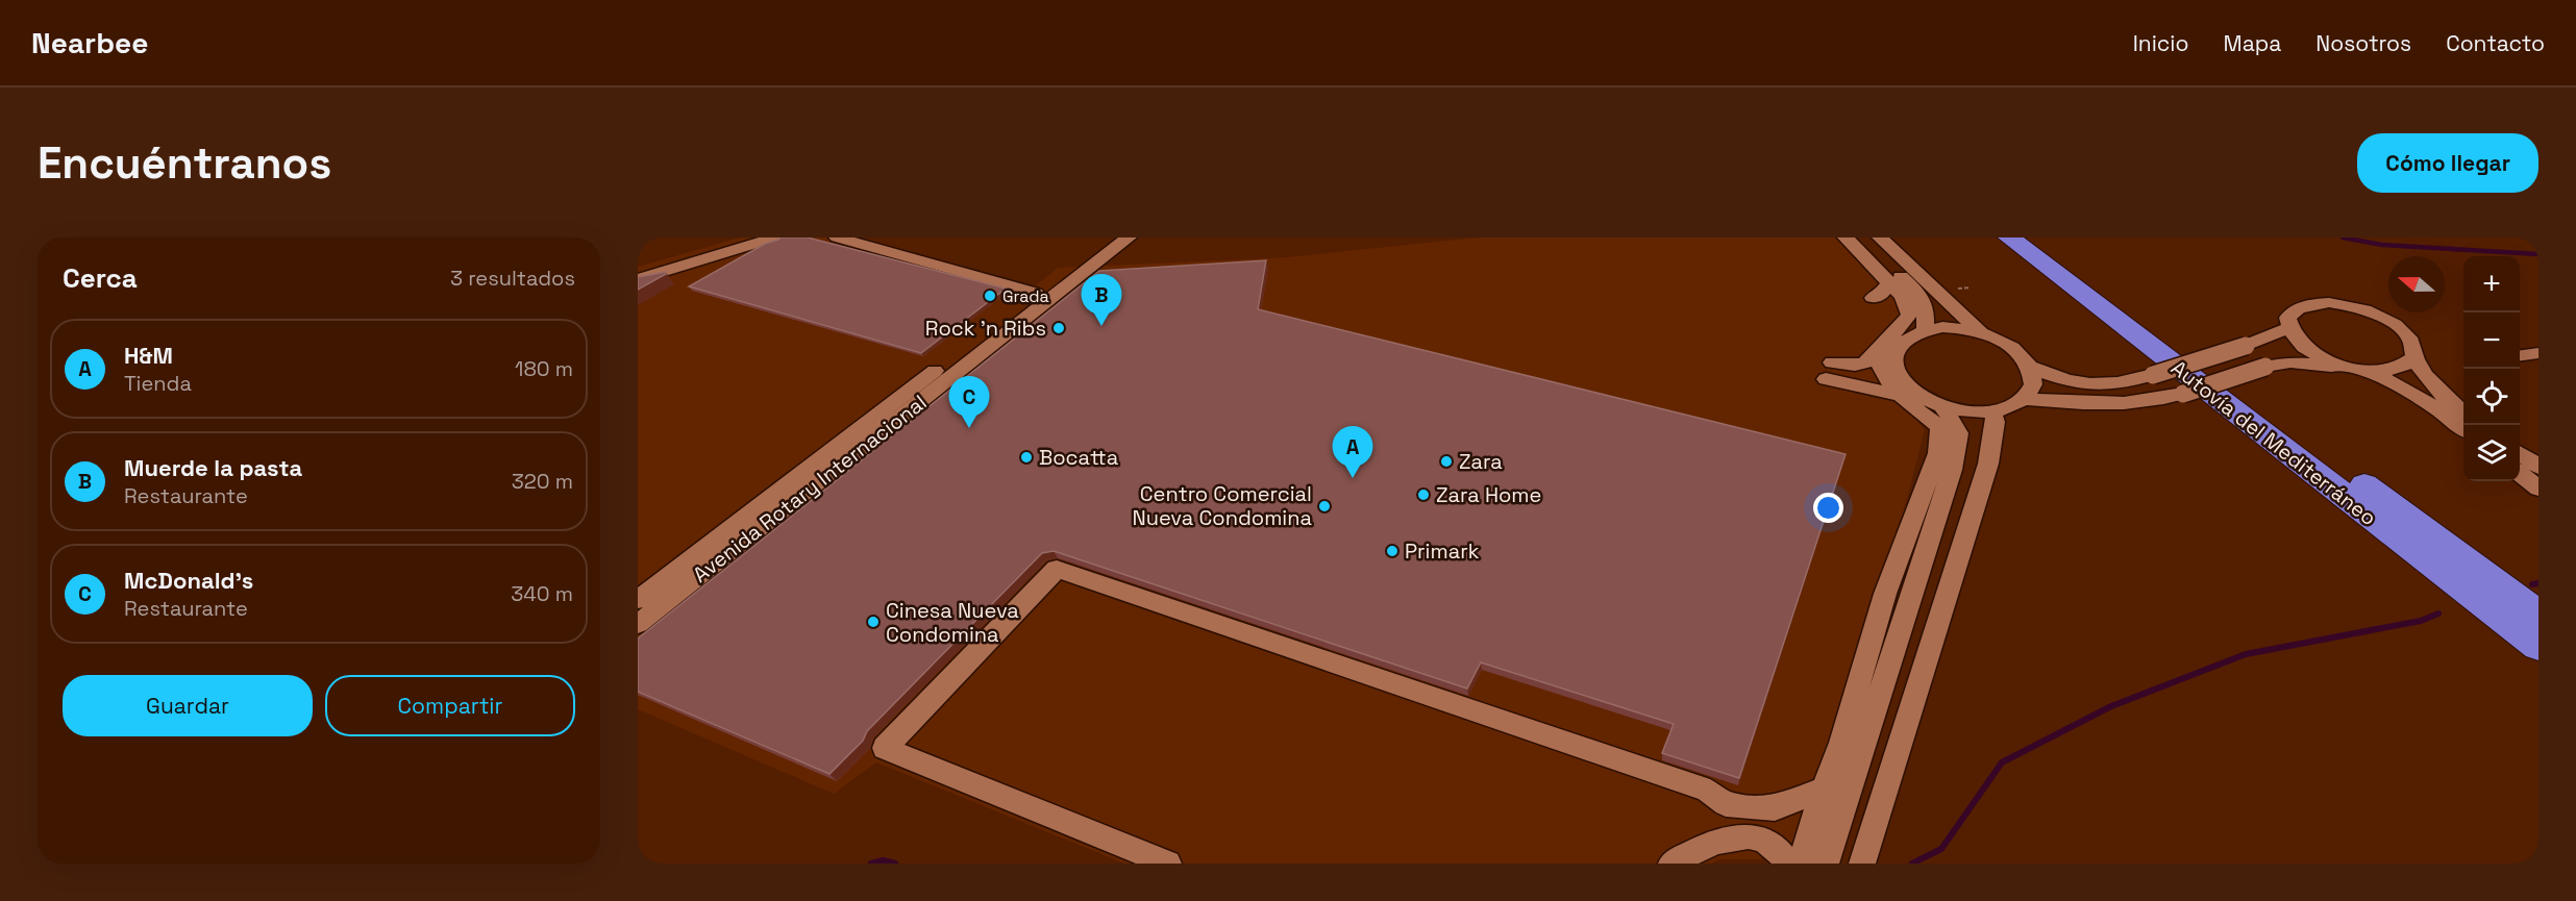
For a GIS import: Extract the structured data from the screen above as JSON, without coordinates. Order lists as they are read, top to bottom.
{
  "streets": {
    "highway": ["Autovía del Mediterráneo"],
    "street": ["Avenida Rotary Internacional"]
  },
  "places": [
    "Grada",
    "Rock 'n Ribs",
    "Bocatta",
    "Zara",
    "Zara Home",
    "Centro Comercial Nueva Condomina",
    "Primark",
    "Cinesa Nueva Condomina"
  ],
  "north": "left",
  "page": {
    "header": "Nearbee",
    "nav": [
      "Inicio",
      "Mapa",
      "Nosotros",
      "Contacto"
    ],
    "buttons": [
      "Cómo llegar",
      ["Guardar", "Compartir"]
    ],
    "title": "Encuéntranos",
    "heading": ["Cerca", "3 resultados"],
    "map_buttons": ["+", "−"],
    "pins": ["B", "C", "A"],
    "list": [
      {
        "mark": "A",
        "name": "H&M",
        "note": "Tienda",
        "value": "180 m"
      },
      {
        "mark": "B",
        "name": "Muerde la pasta",
        "note": "Restaurante",
        "value": "320 m"
      },
      {
        "mark": "C",
        "name": "McDonald's",
        "note": "Restaurante",
        "value": "340 m"
      }
    ]
  }
}
